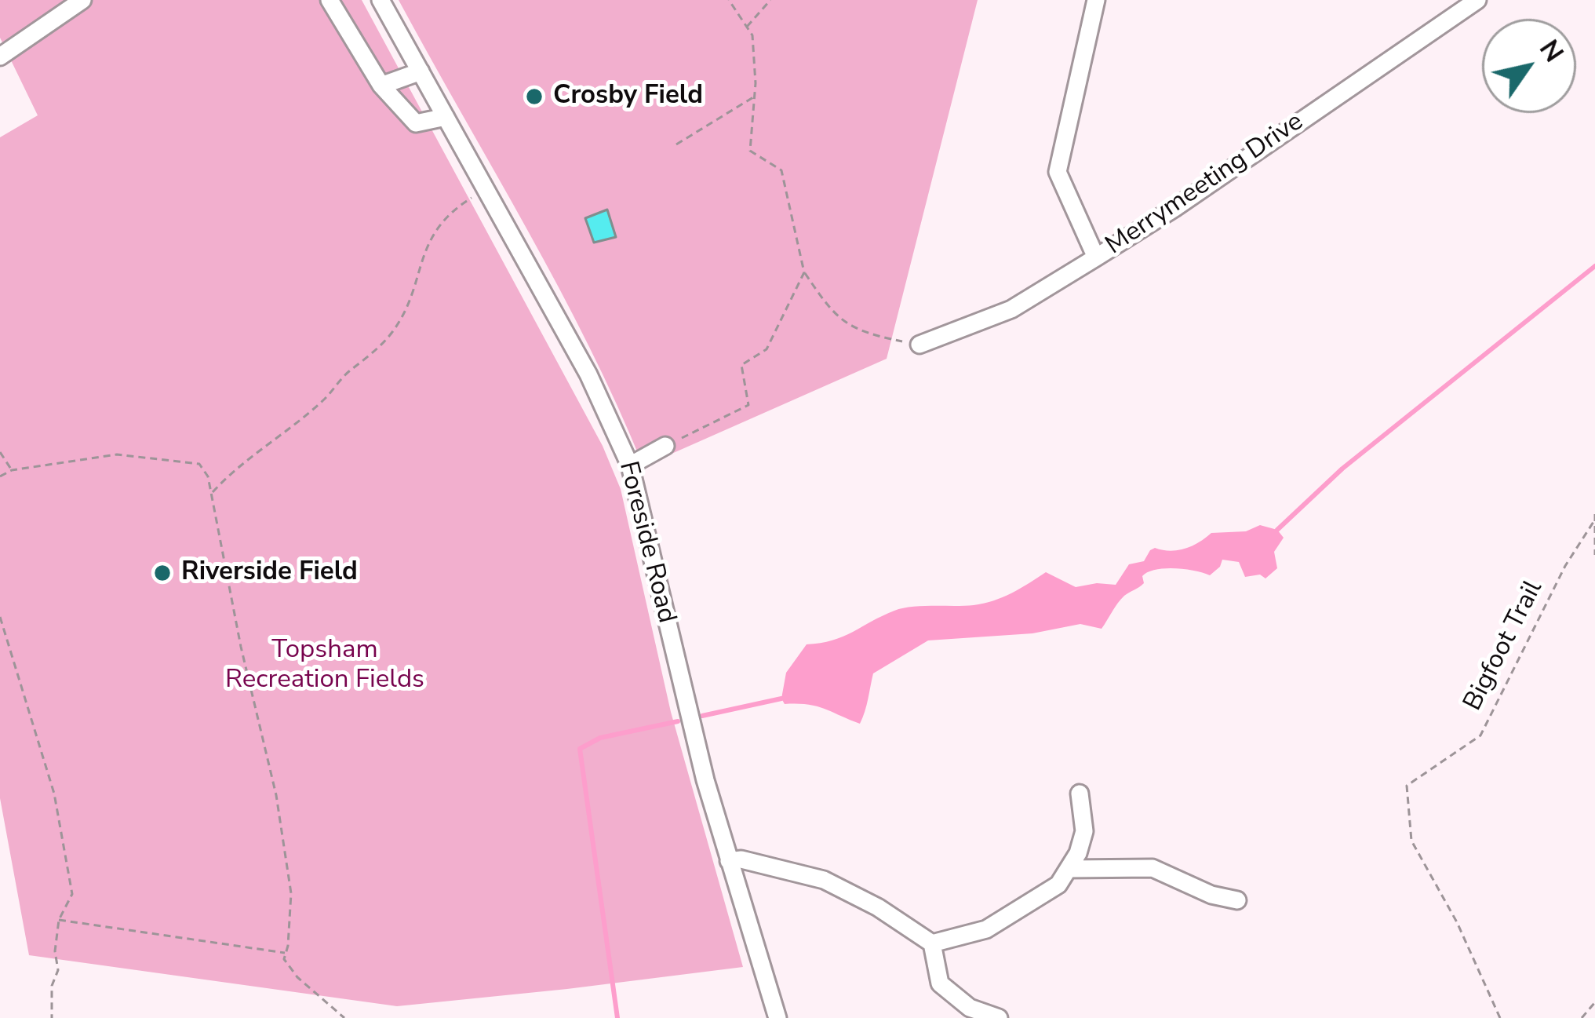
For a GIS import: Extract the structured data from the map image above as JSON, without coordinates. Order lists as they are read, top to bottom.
{
  "streets": {
    "street": ["Merrymeeting Drive", "Foreside Road"],
    "path": ["Bigfoot Trail"]
  },
  "parks": ["Topsham Recreation Fields"],
  "places": ["Crosby Field", "Riverside Field"],
  "north": "top right"
}
